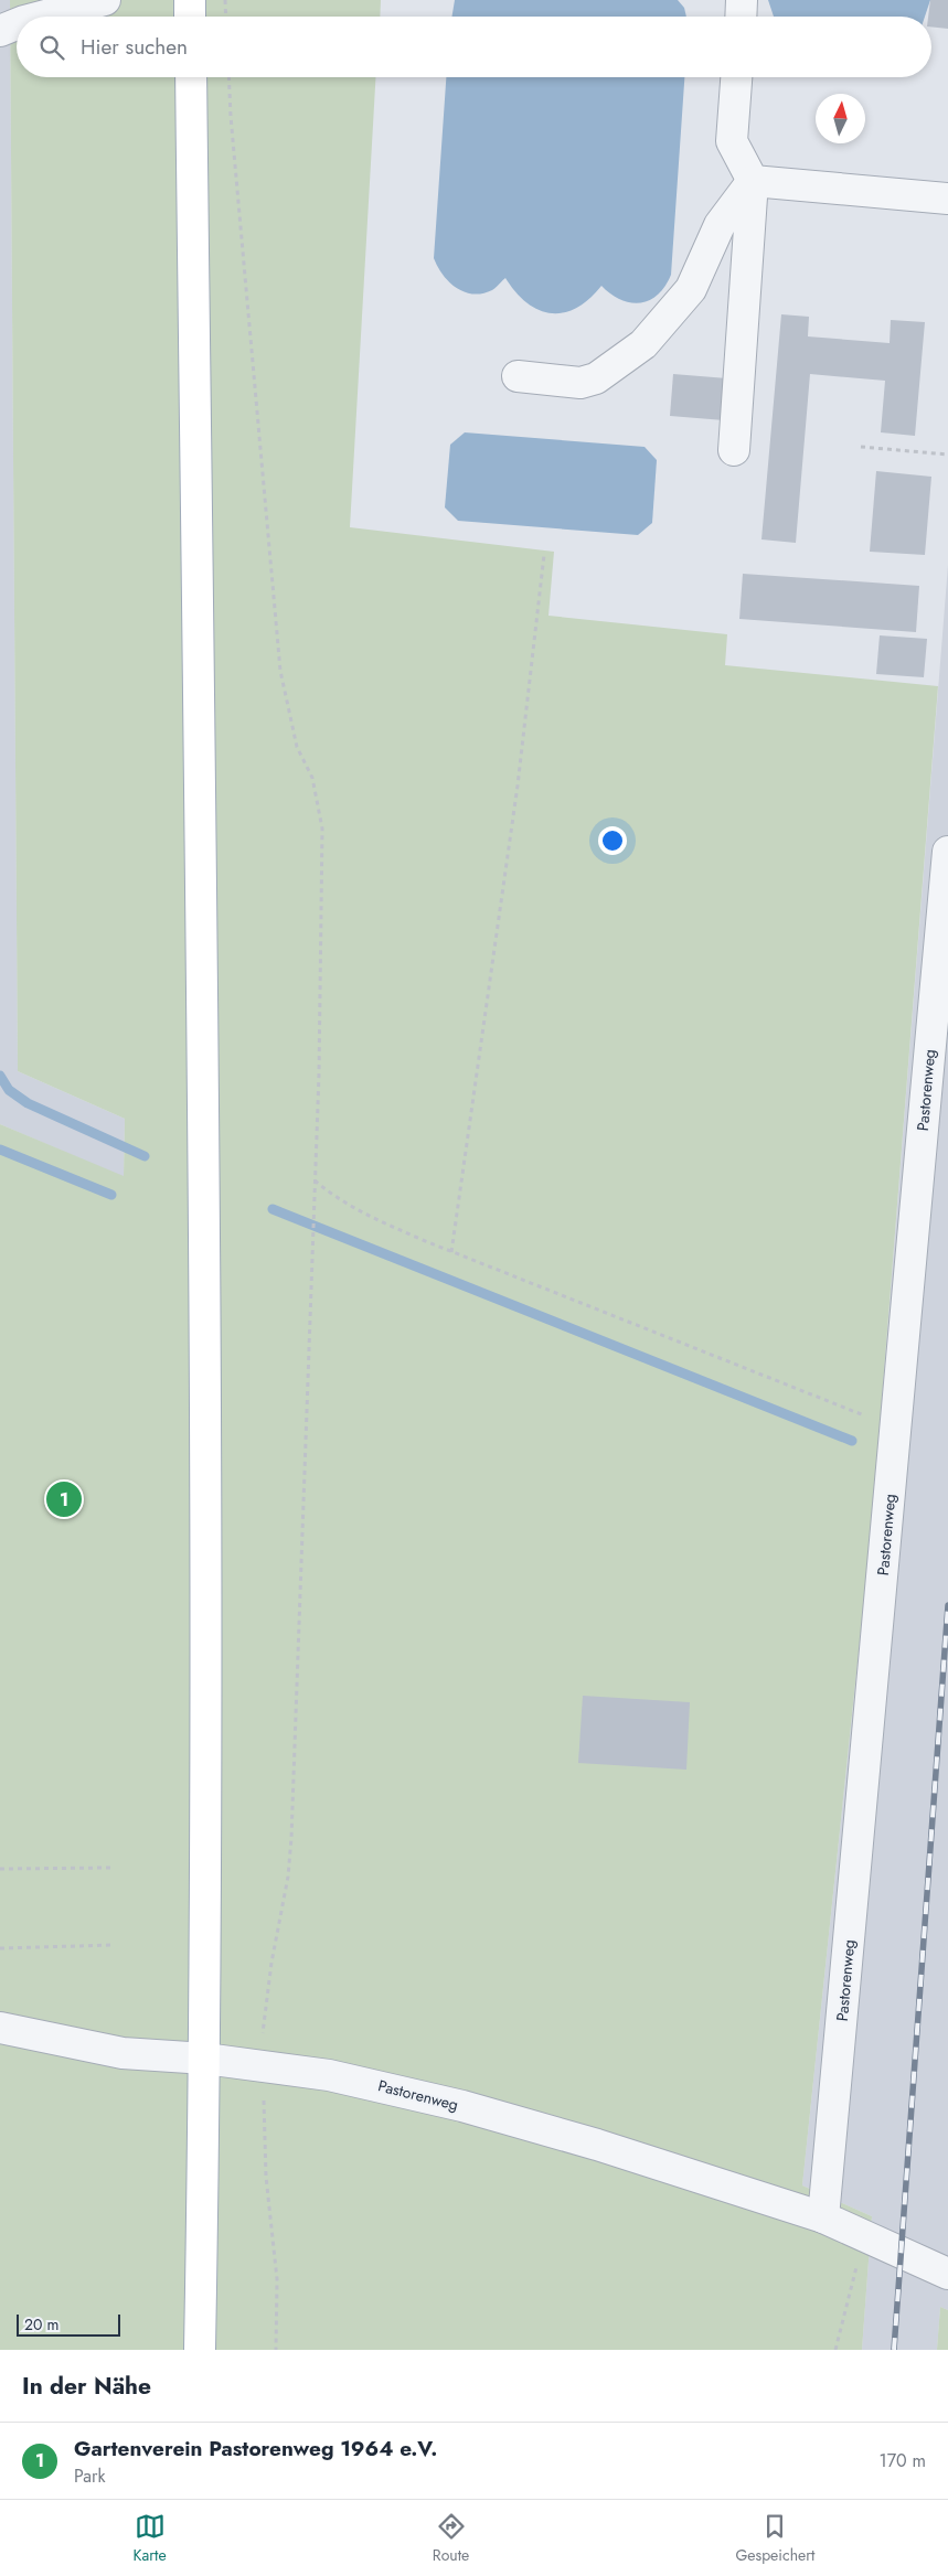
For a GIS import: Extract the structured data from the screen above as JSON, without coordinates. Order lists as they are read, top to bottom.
{
  "streets": {
    "street": ["Pastorenweg"]
  },
  "scale_bar": "20 m",
  "north": "top",
  "page": {
    "search": "Hier suchen",
    "pins": "1",
    "scale": "20 m",
    "heading": "In der Nähe",
    "list": [
      {
        "mark": "1",
        "name": "Gartenverein Pastorenweg 1964 e.V.",
        "note": "Park",
        "value": "170 m"
      }
    ],
    "nav": ["Karte", "Route", "Gespeichert"]
  }
}
